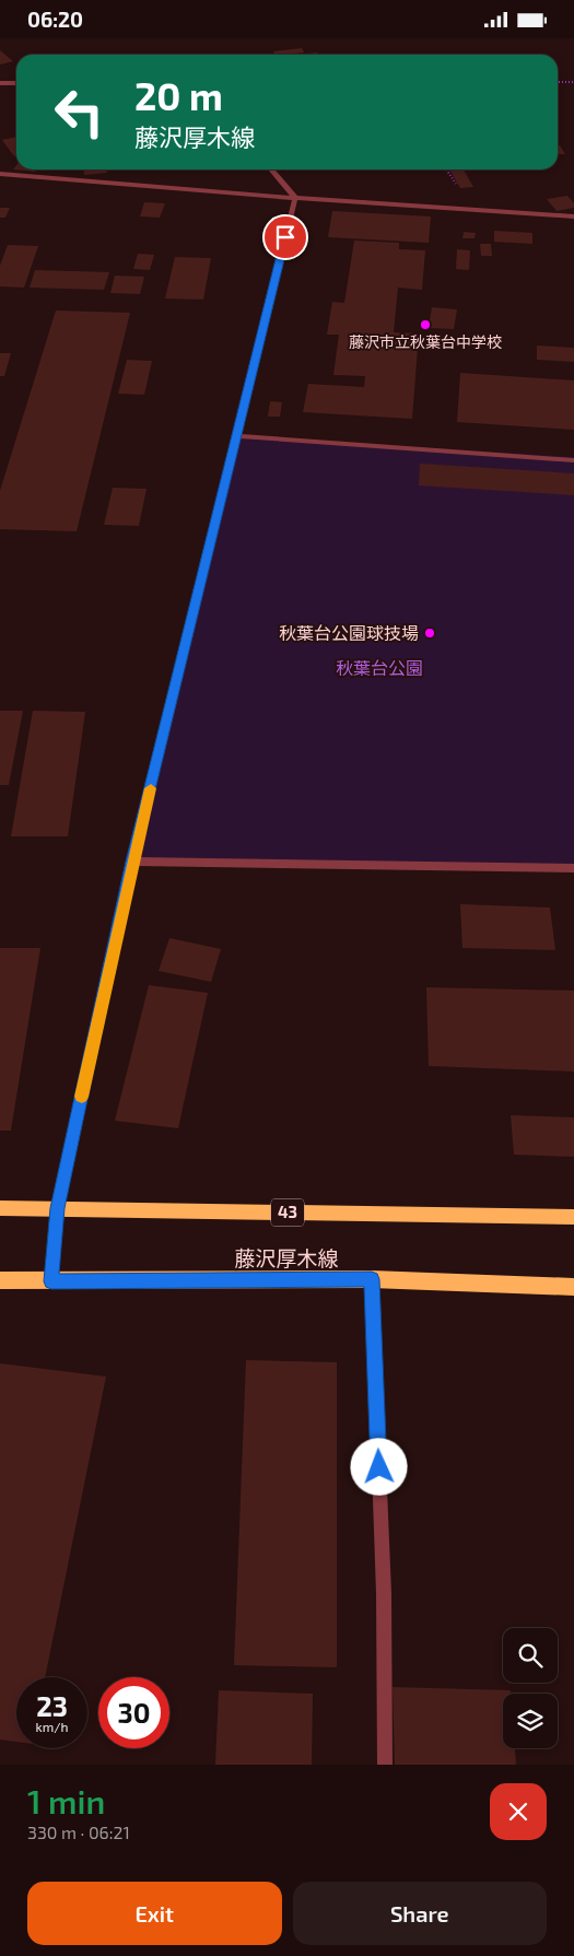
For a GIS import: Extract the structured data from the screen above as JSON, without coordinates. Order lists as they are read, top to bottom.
{
  "streets": {
    "main road": ["43", "藤沢厚木線"]
  },
  "parks": ["秋葉台公園"],
  "places": ["藤沢市立秋葉台中学校", "秋葉台公園球技場"],
  "page": {
    "status": "06:20",
    "turn": ["20 m", "藤沢厚木線"],
    "speed": "23 km/h",
    "limit": "30",
    "heading": ["1 min", "330 m · 06:21"],
    "buttons": ["Exit", "Share"]
  }
}
